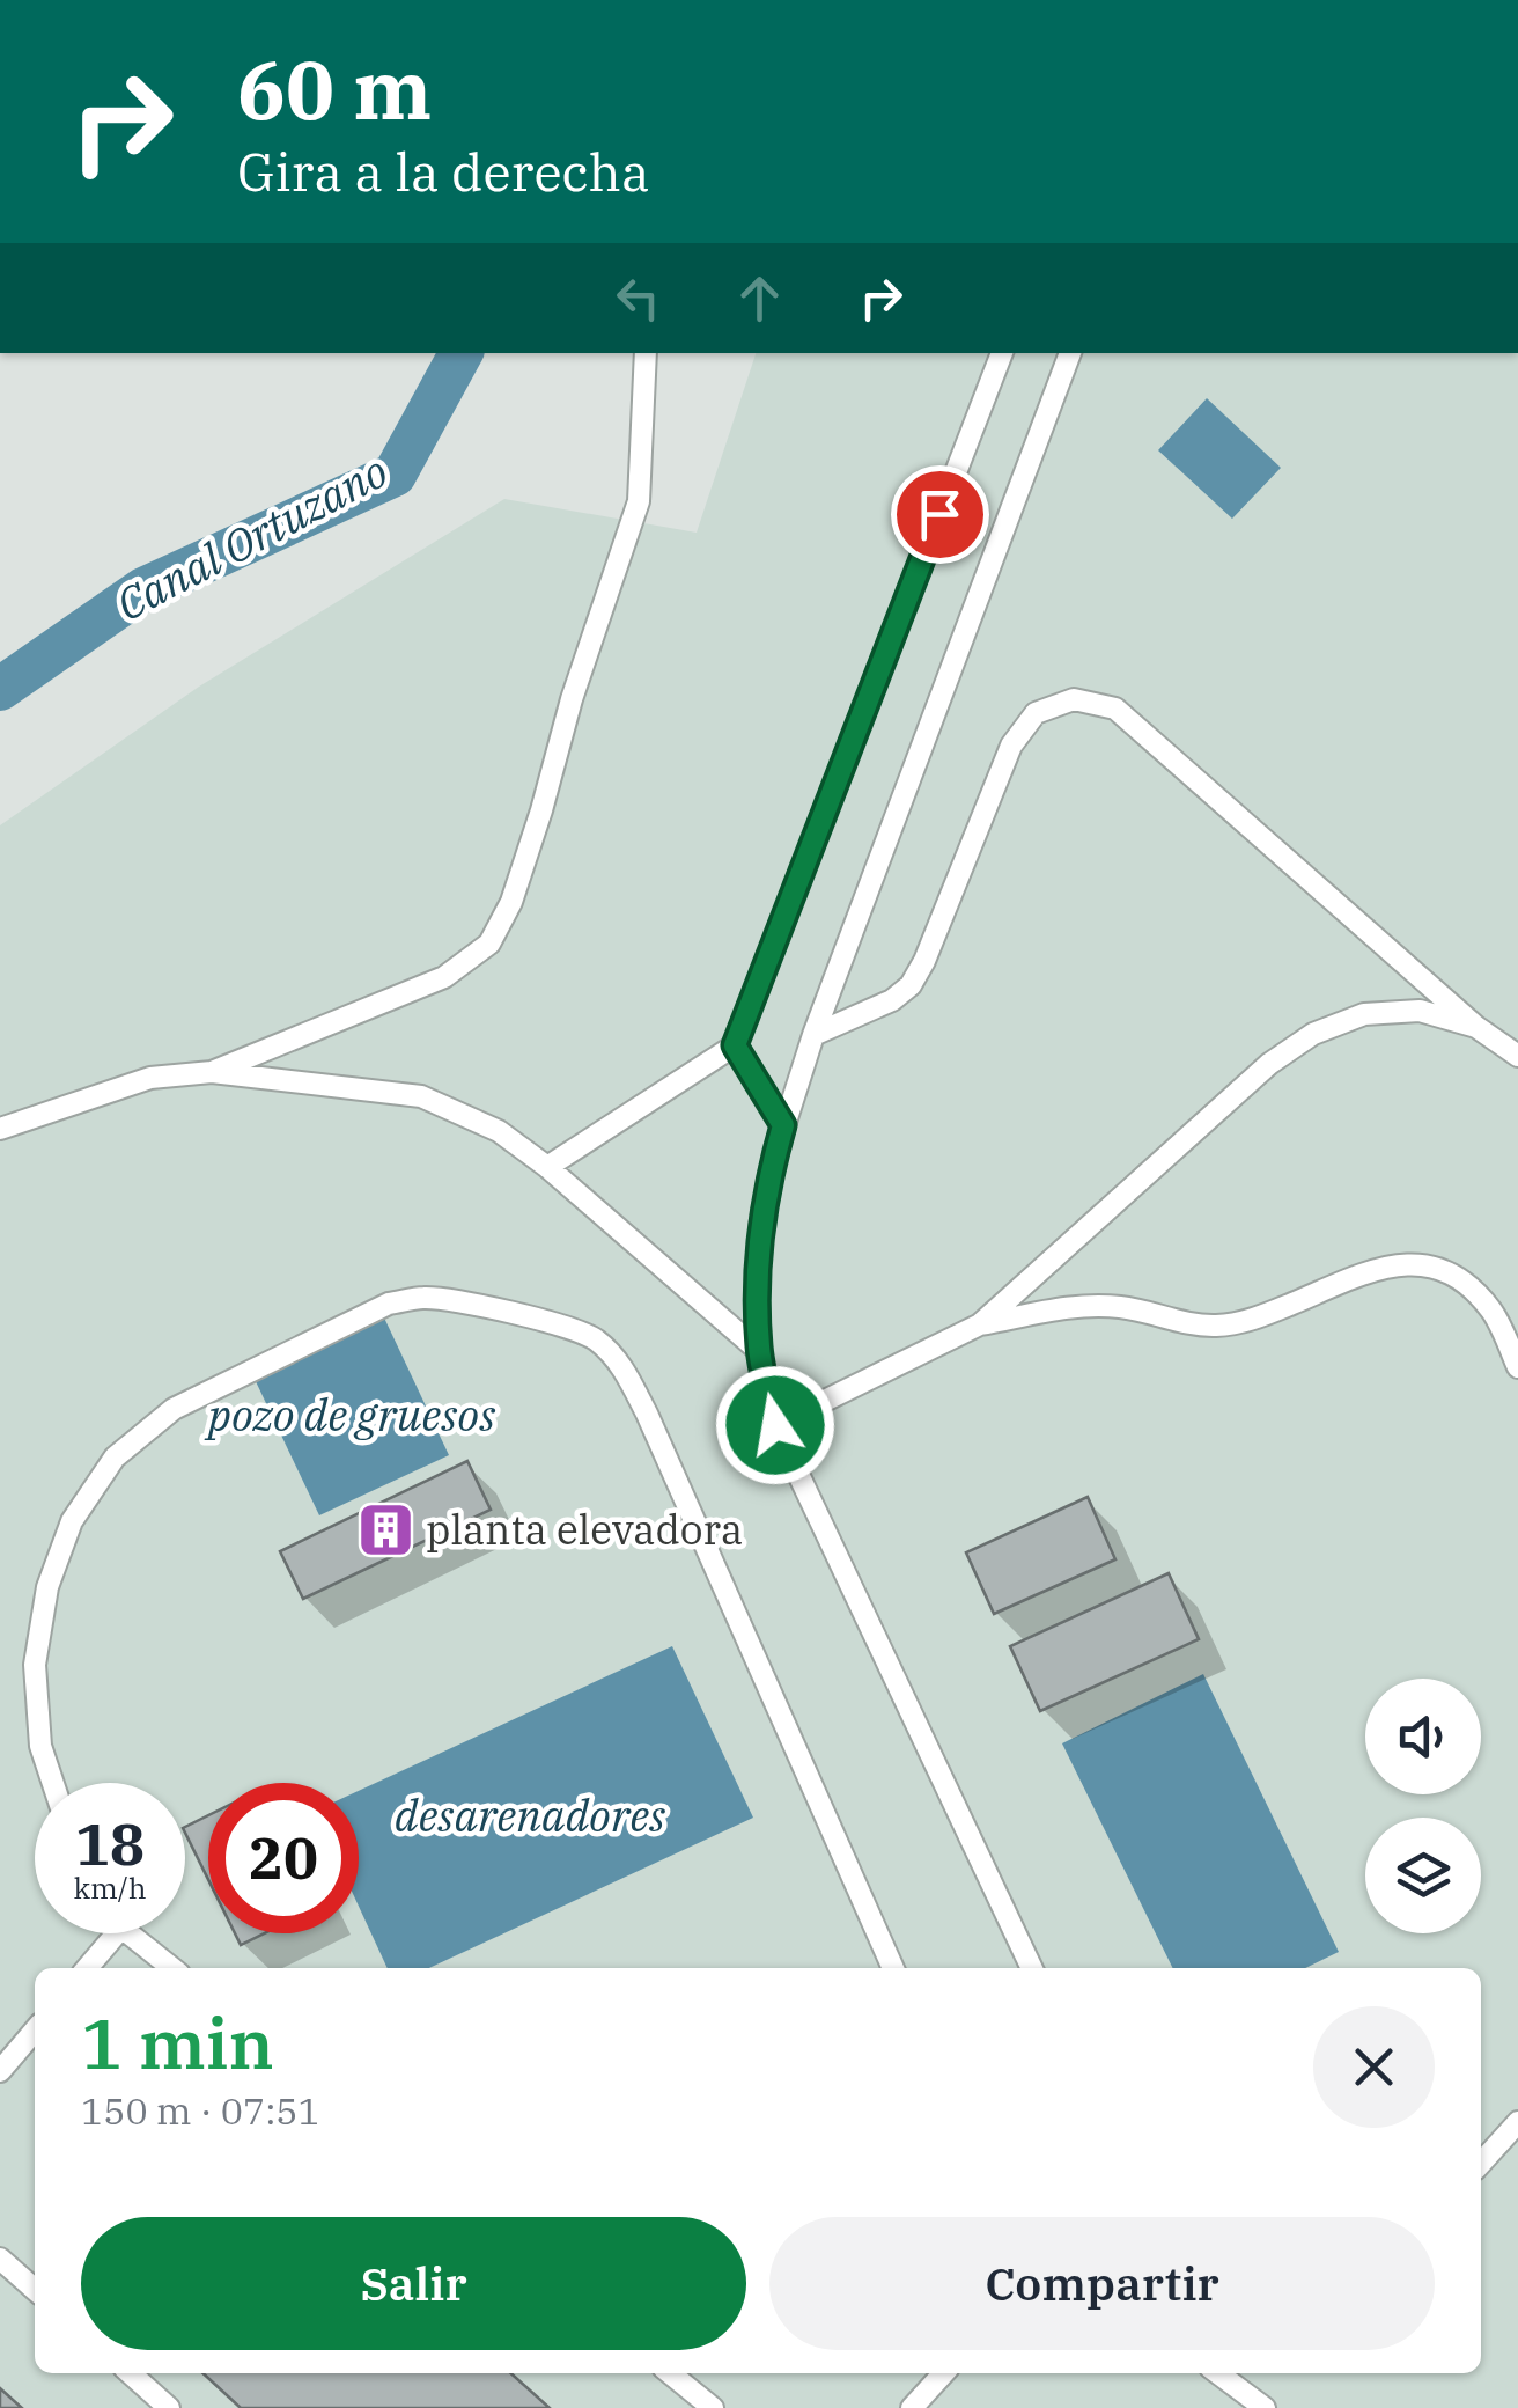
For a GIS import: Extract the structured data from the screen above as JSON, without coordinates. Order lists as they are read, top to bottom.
{
  "water": ["Canal Ortuzano", "pozo de gruesos", "desarenadores"],
  "places": {
    "building": ["planta elevadora"]
  },
  "page": {
    "turn": ["60 m", "Gira a la derecha"],
    "speed": "18 km/h",
    "limit": "20",
    "heading": ["1 min", "150 m · 07:51"],
    "buttons": ["Salir", "Compartir"]
  }
}
